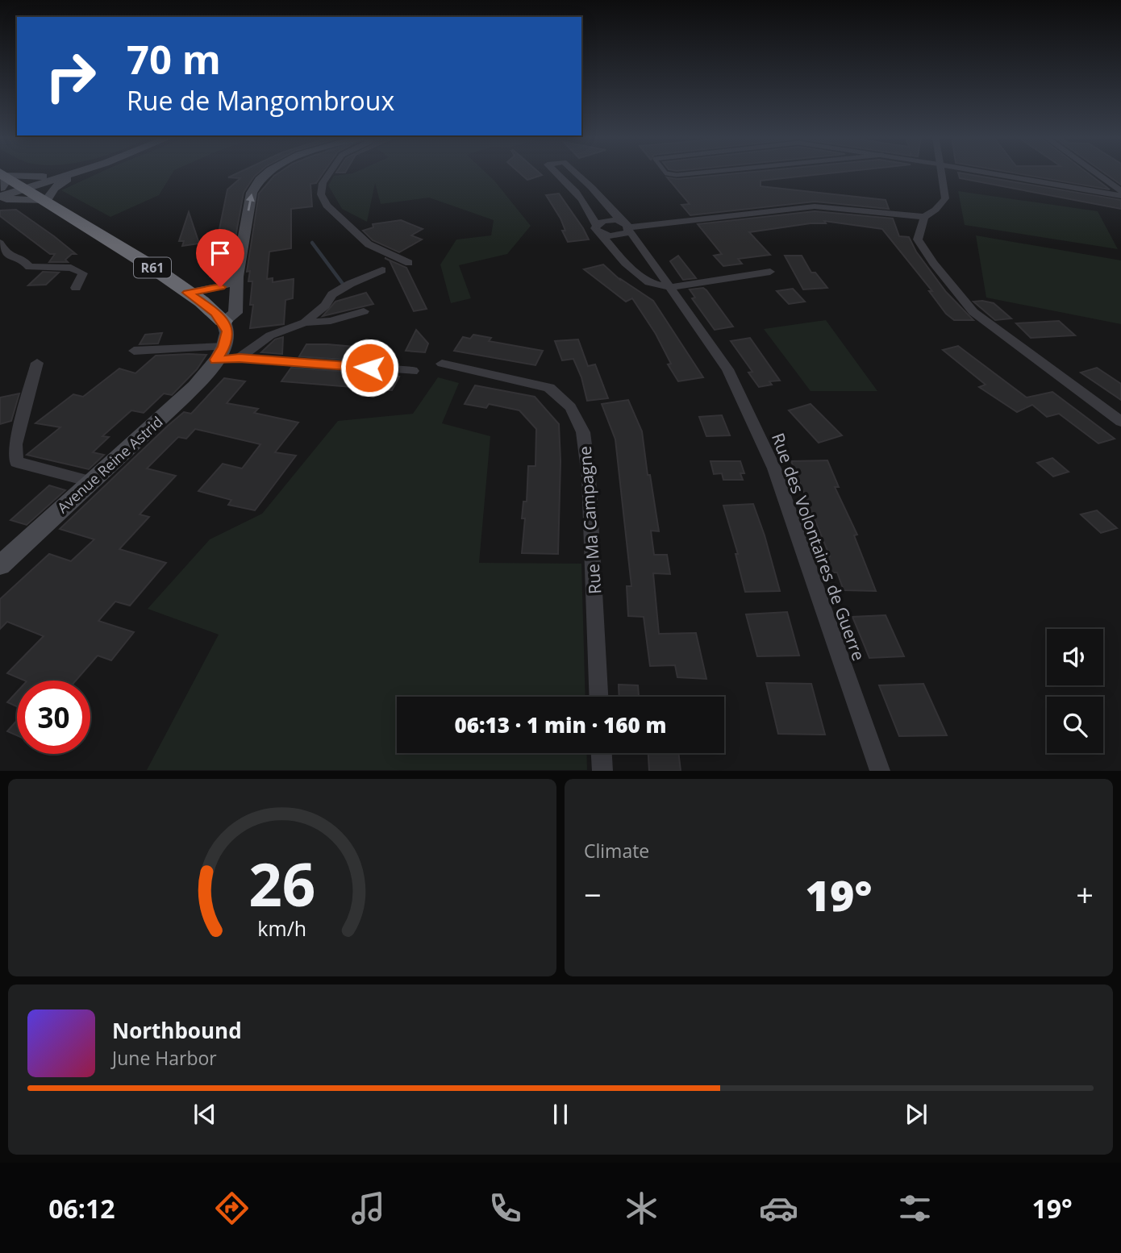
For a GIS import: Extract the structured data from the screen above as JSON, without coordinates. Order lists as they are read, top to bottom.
{
  "streets": {
    "highway": ["R61"],
    "main road": ["Avenue Reine Astrid"],
    "street": ["Rue Ma Campagne", "Rue des Volontaires de Guerre"]
  },
  "page": {
    "turn": ["70 m", "Rue de Mangombroux"],
    "limit": "30",
    "trip": "06:13 · 1 min · 160 m",
    "tile": "Climate",
    "heat": ["−", "19°", "+"],
    "song": ["Northbound", "June Harbor"],
    "tabs": ["06:12", "19°"],
    "gauge": ["26", "km/h"]
  }
}
